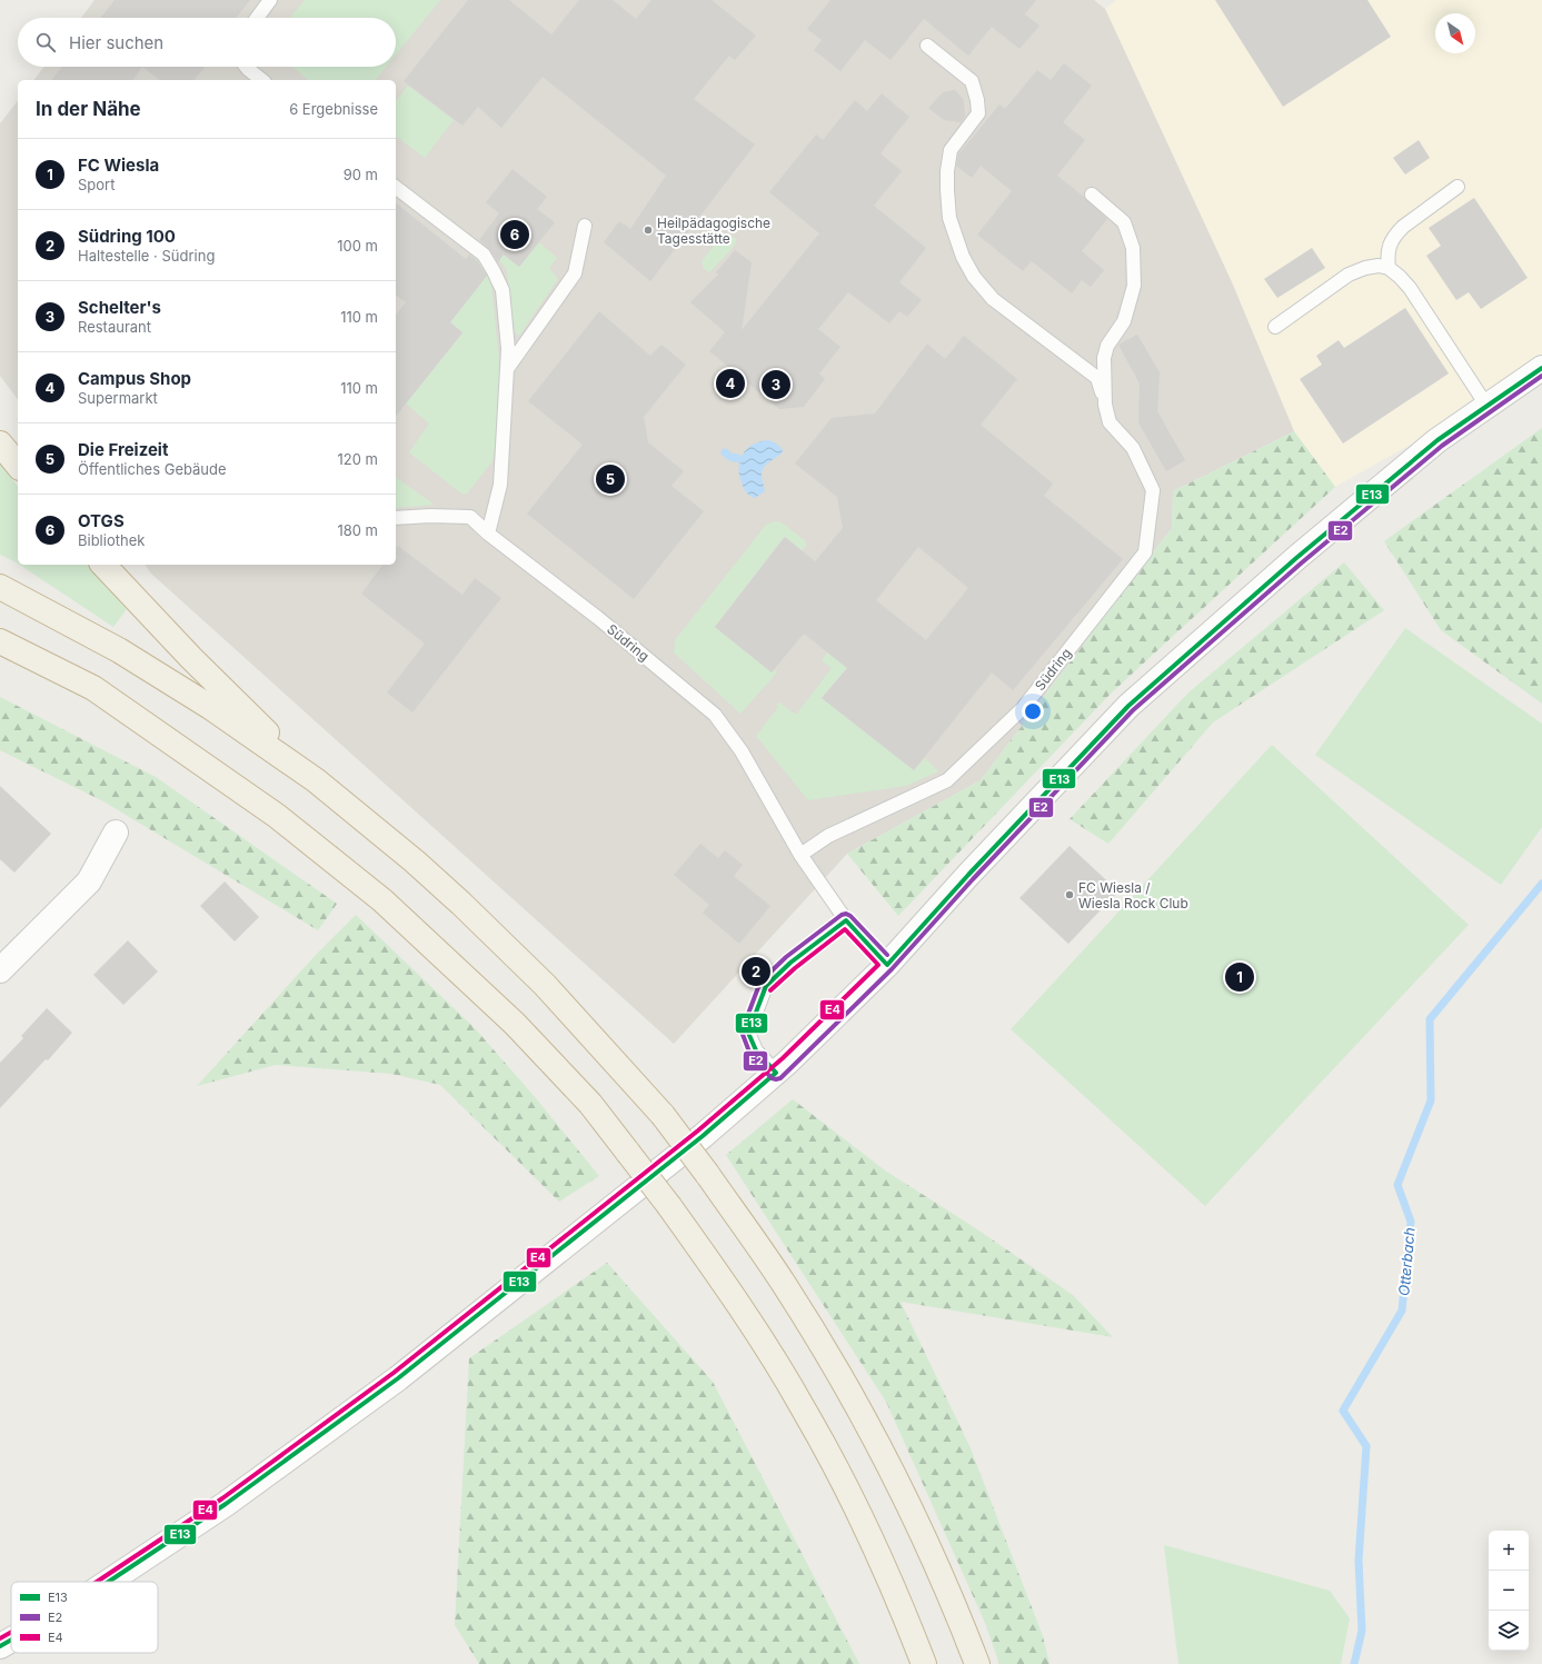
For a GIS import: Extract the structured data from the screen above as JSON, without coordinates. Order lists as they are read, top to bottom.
{
  "streets": {
    "lane": ["Südring"]
  },
  "water": ["Otterbach"],
  "places": ["Heilpädagogische Tagesstätte", "FC Wiesla / Wiesla Rock Club"],
  "lines": ["transit line E13", "transit line E2", "transit line E4"],
  "legend": ["E13", "E2", "E4"],
  "north": "bottom right",
  "page": {
    "search": "Hier suchen",
    "heading": ["In der Nähe", "6 Ergebnisse"],
    "list": [
      {
        "mark": "1",
        "name": "FC Wiesla",
        "note": "Sport",
        "value": "90 m"
      },
      {
        "mark": "2",
        "name": "Südring 100",
        "note": "Haltestelle · Südring",
        "value": "100 m"
      },
      {
        "mark": "3",
        "name": "Schelter's",
        "note": "Restaurant",
        "value": "110 m"
      },
      {
        "mark": "4",
        "name": "Campus Shop",
        "note": "Supermarkt",
        "value": "110 m"
      },
      {
        "mark": "5",
        "name": "Die Freizeit",
        "note": "Öffentliches Gebäude",
        "value": "120 m"
      },
      {
        "mark": "6",
        "name": "OTGS",
        "note": "Bibliothek",
        "value": "180 m"
      }
    ],
    "pins": [
      "6",
      "4",
      "3",
      "5",
      "2",
      "1"
    ],
    "map_buttons": ["+", "−"]
  }
}
